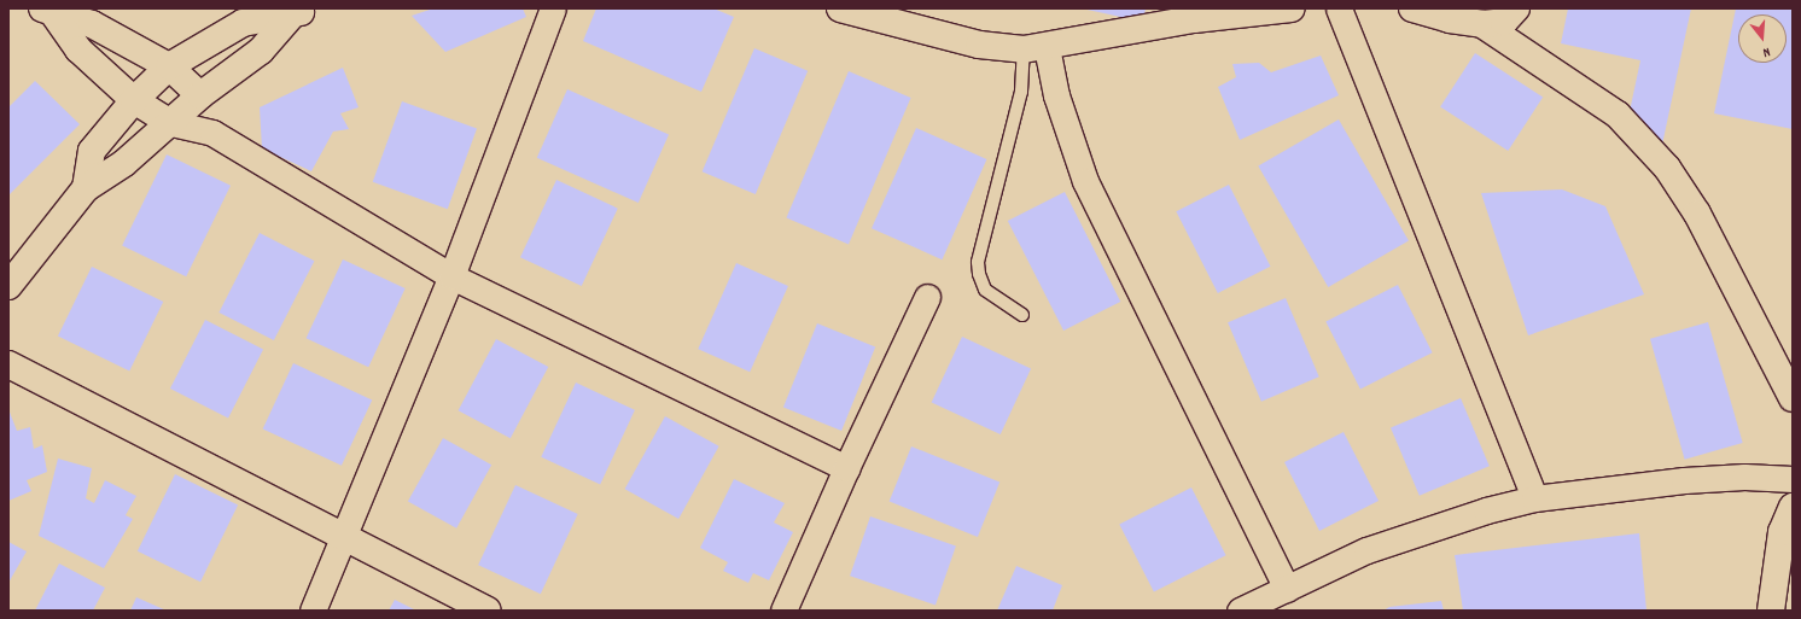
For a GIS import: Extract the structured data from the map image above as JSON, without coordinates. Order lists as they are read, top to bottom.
{
  "north": "bottom"
}
